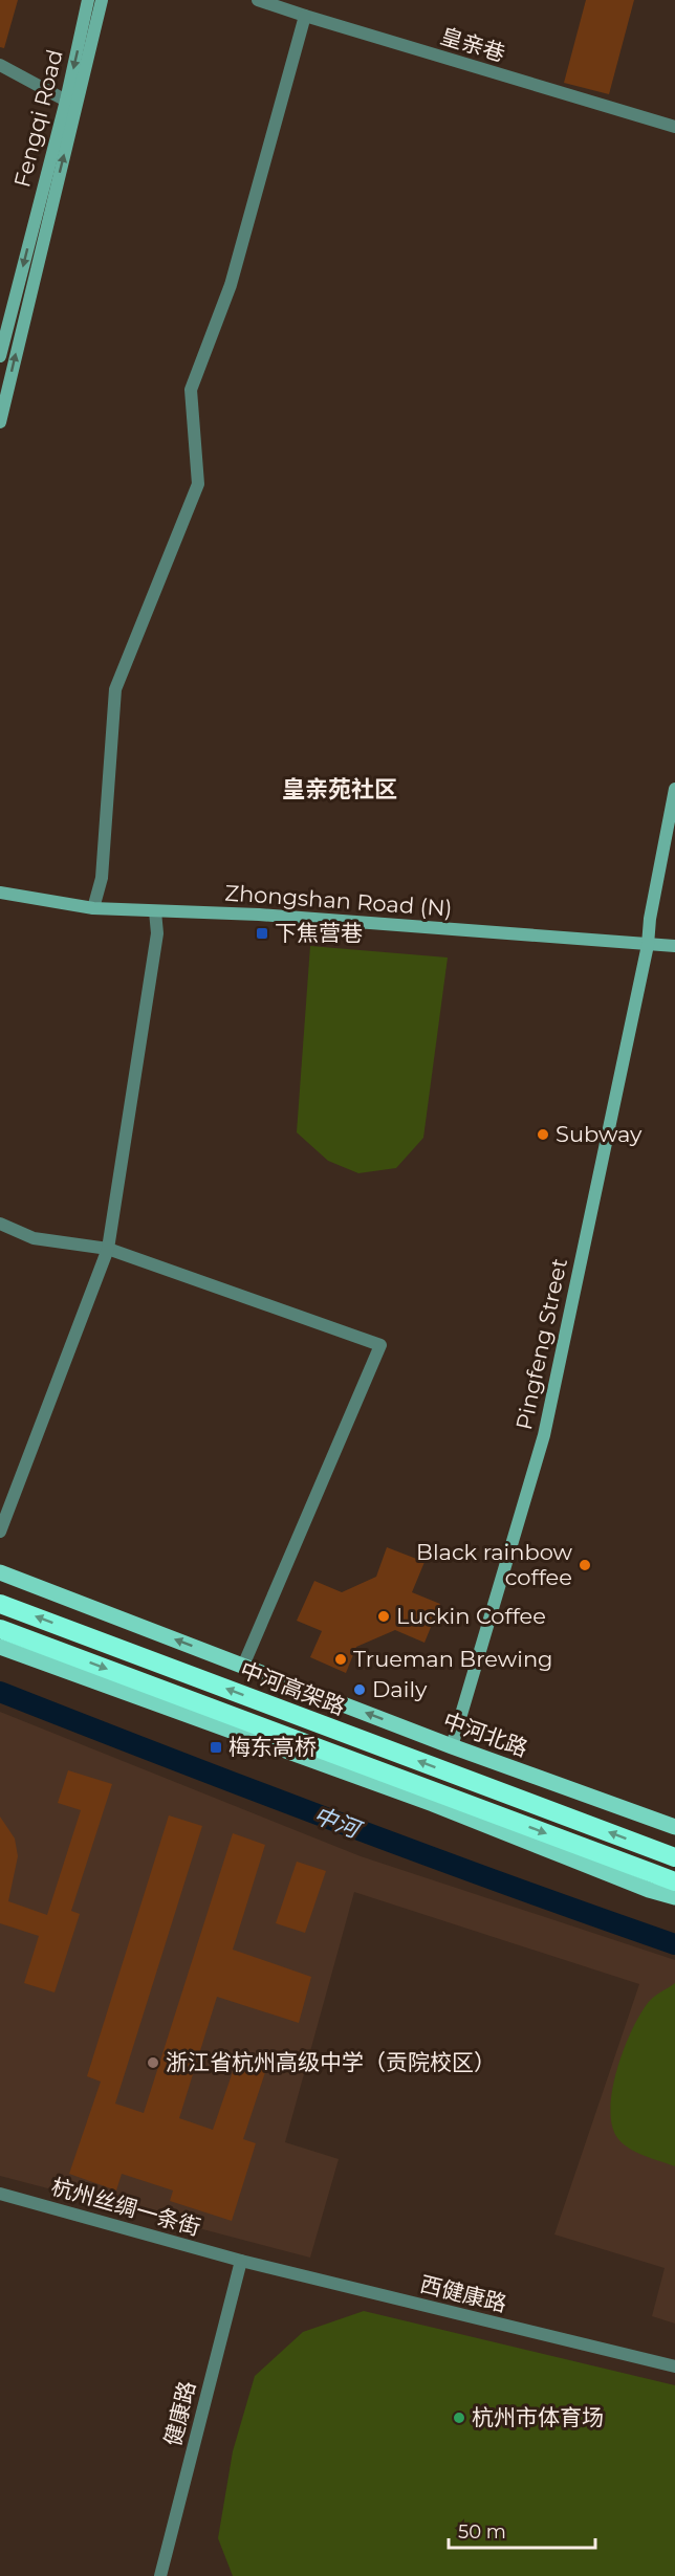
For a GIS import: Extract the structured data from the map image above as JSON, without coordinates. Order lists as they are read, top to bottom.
{
  "streets": {
    "highway": ["中河高架路"],
    "main road": [
      "Fengqi Road",
      "Zhongshan Road (N)",
      "Pingfeng Street",
      "中河北路"
    ],
    "street": [
      "皇亲巷",
      "杭州丝绸一条街",
      "西健康路",
      "健康路"
    ]
  },
  "crossings": [
    ["Zhongshan Road (N)", "Pingfeng Street"],
    ["Pingfeng Street", "中河北路"],
    ["杭州丝绸一条街", "西健康路"],
    ["杭州丝绸一条街", "健康路"],
    ["西健康路", "健康路"]
  ],
  "districts": ["皇亲苑社区"],
  "water": ["中河"],
  "places": {
    "transit": ["下焦营巷", "梅东高桥"],
    "other": [
      "Subway",
      "Black rainbow coffee",
      "Luckin Coffee",
      "Trueman Brewing",
      "Daily",
      "浙江省杭州高级中学（贡院校区）",
      "杭州市体育场"
    ]
  },
  "scale_bar": "50 m"
}
